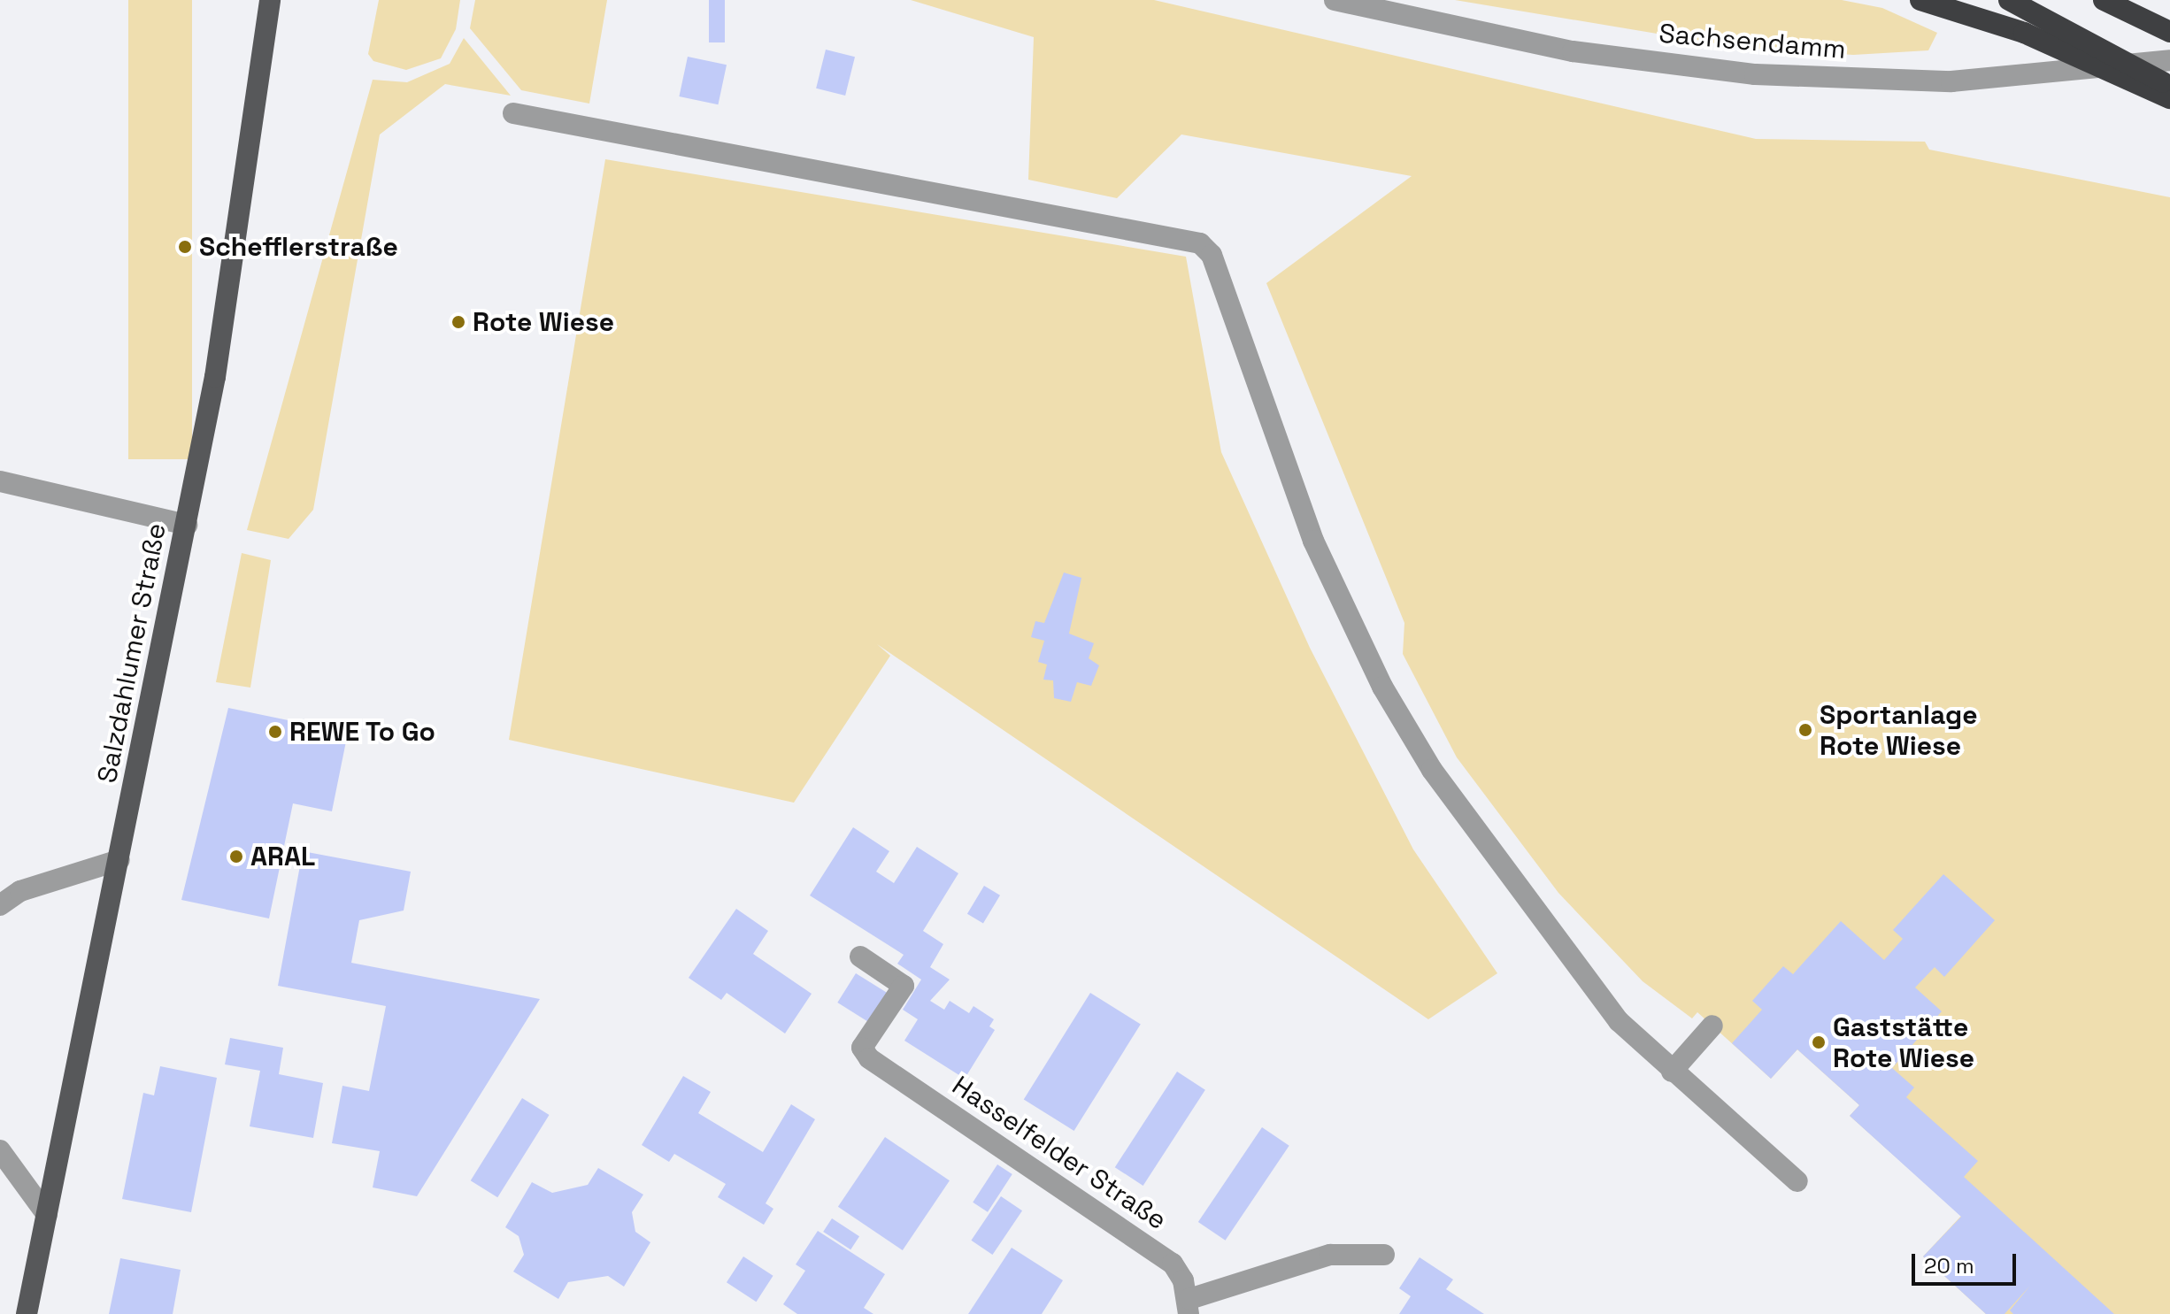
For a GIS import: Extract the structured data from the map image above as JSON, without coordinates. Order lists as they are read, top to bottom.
{
  "streets": {
    "main road": ["Salzdahlumer Straße"],
    "street": ["Sachsendamm", "Hasselfelder Straße"]
  },
  "places": [
    "Schefflerstraße",
    "Rote Wiese",
    "Sportanlage Rote Wiese",
    "REWE To Go",
    "ARAL",
    "Gaststätte Rote Wiese"
  ],
  "scale_bar": "20 m"
}
